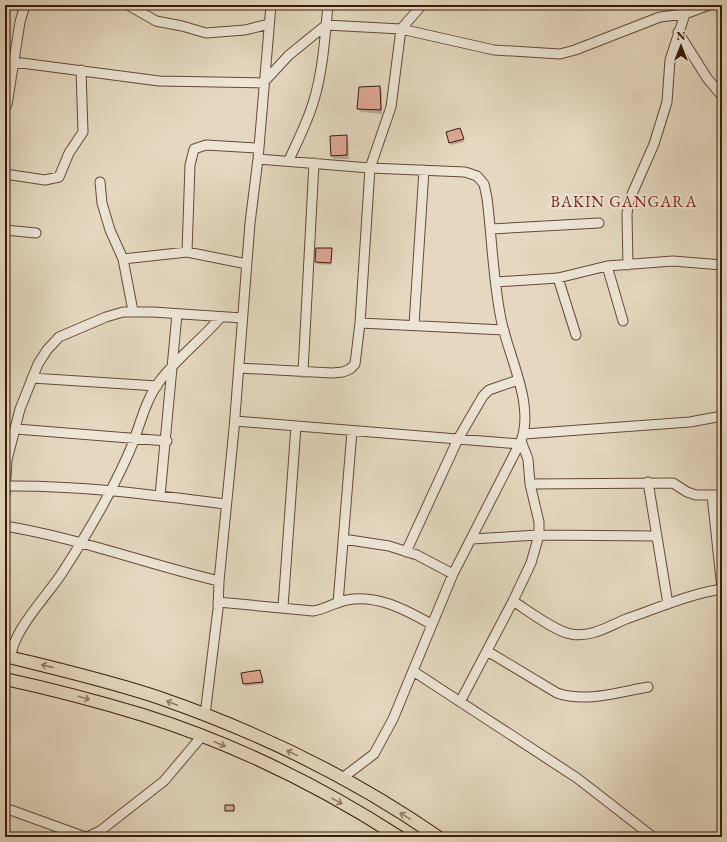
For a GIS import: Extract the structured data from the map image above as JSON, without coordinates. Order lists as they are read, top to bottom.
{
  "districts": ["BAKIN GANGARA"],
  "north": "top"
}
